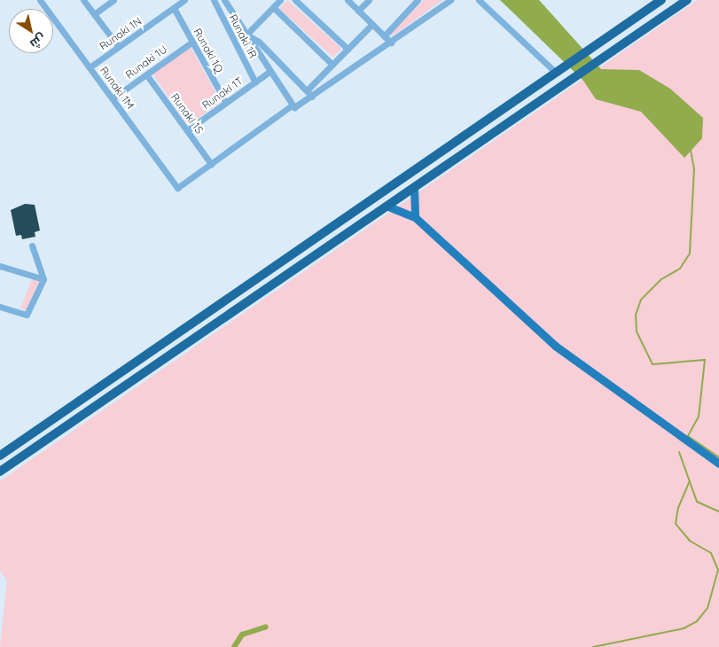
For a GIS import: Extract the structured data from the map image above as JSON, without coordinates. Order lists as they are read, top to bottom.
{
  "streets": {
    "street": [
      "Runaki 1N",
      "Runaki 1R",
      "Runaki 1Q",
      "Runaki 1U",
      "Runaki 1M",
      "Runaki 1T",
      "Runaki 1S"
    ]
  },
  "crossings": [
    ["Runaki 1N", "Runaki 1Q"],
    ["Runaki 1N", "Runaki 1M"],
    ["Runaki 1R", "Runaki 1T"],
    ["Runaki 1Q", "Runaki 1U"],
    ["Runaki 1Q", "Runaki 1T"],
    ["Runaki 1U", "Runaki 1M"],
    ["Runaki 1U", "Runaki 1S"],
    ["Runaki 1M", "Runaki 1S"],
    ["Runaki 1T", "Runaki 1S"]
  ],
  "north": "bottom right"
}
